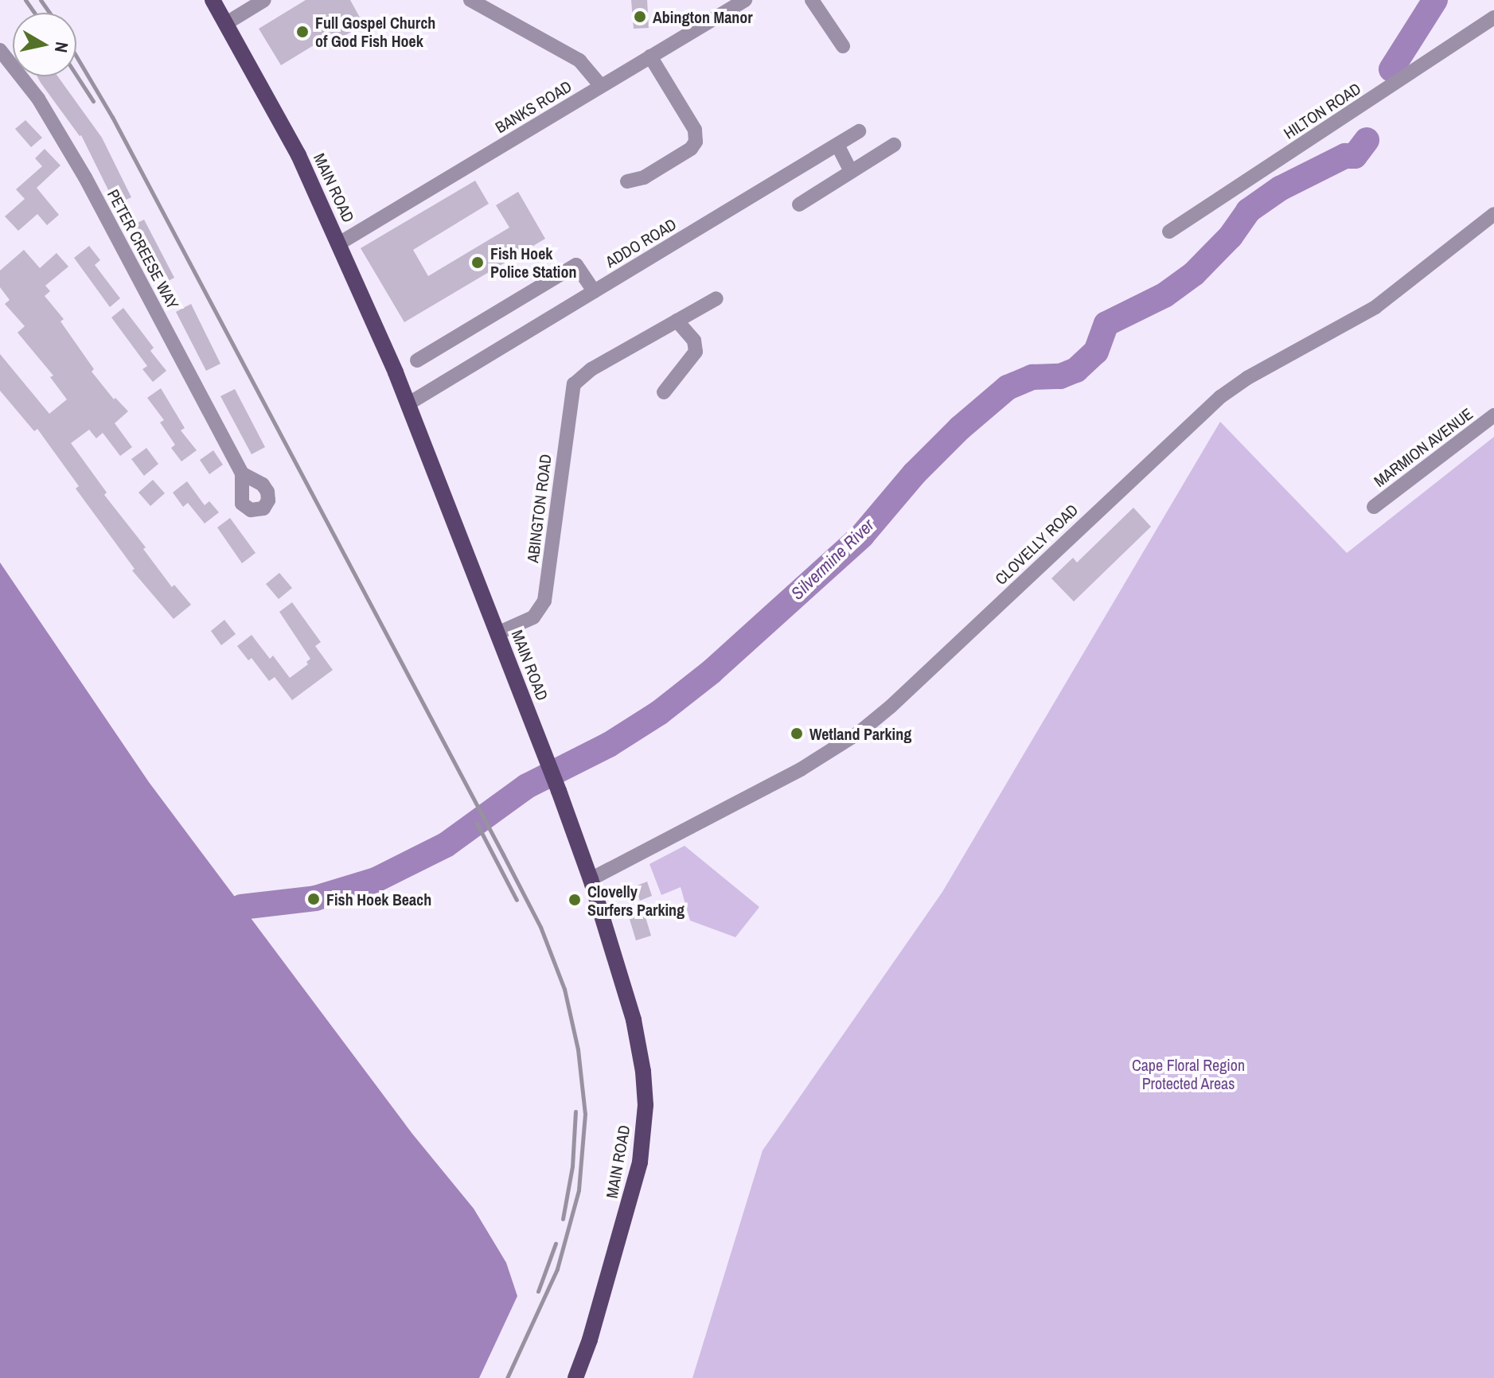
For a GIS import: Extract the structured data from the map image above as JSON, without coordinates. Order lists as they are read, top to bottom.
{
  "streets": {
    "main road": ["MAIN ROAD"],
    "street": [
      "BANKS ROAD",
      "HILTON ROAD",
      "ADDO ROAD",
      "PETER CREESE WAY",
      "MARMION AVENUE",
      "ABINGTON ROAD",
      "CLOVELLY ROAD"
    ]
  },
  "crossings": [
    ["BANKS ROAD", "MAIN ROAD"],
    ["MAIN ROAD", "ADDO ROAD"],
    ["MAIN ROAD", "ABINGTON ROAD"],
    ["MAIN ROAD", "CLOVELLY ROAD"]
  ],
  "water": ["Silvermine River"],
  "parks": ["Cape Floral Region Protected Areas"],
  "places": [
    "Abington Manor",
    "Full Gospel Church of God Fish Hoek",
    "Fish Hoek Police Station",
    "Wetland Parking",
    "Fish Hoek Beach",
    "Clovelly Surfers Parking"
  ],
  "north": "right"
}
